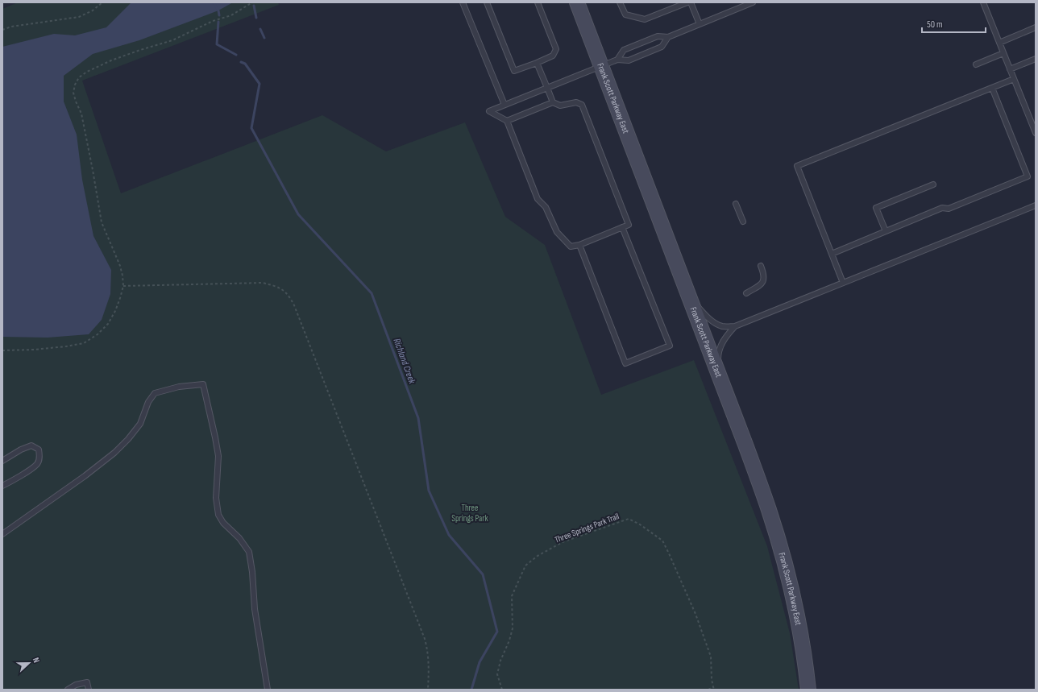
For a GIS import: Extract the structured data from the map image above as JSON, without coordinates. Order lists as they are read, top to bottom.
{
  "streets": {
    "main road": ["Frank Scott Parkway East"],
    "path": ["Three Springs Park Trail"]
  },
  "water": ["Richland Creek"],
  "parks": ["Three Springs Park"],
  "scale_bar": "50 m",
  "north": "right"
}
